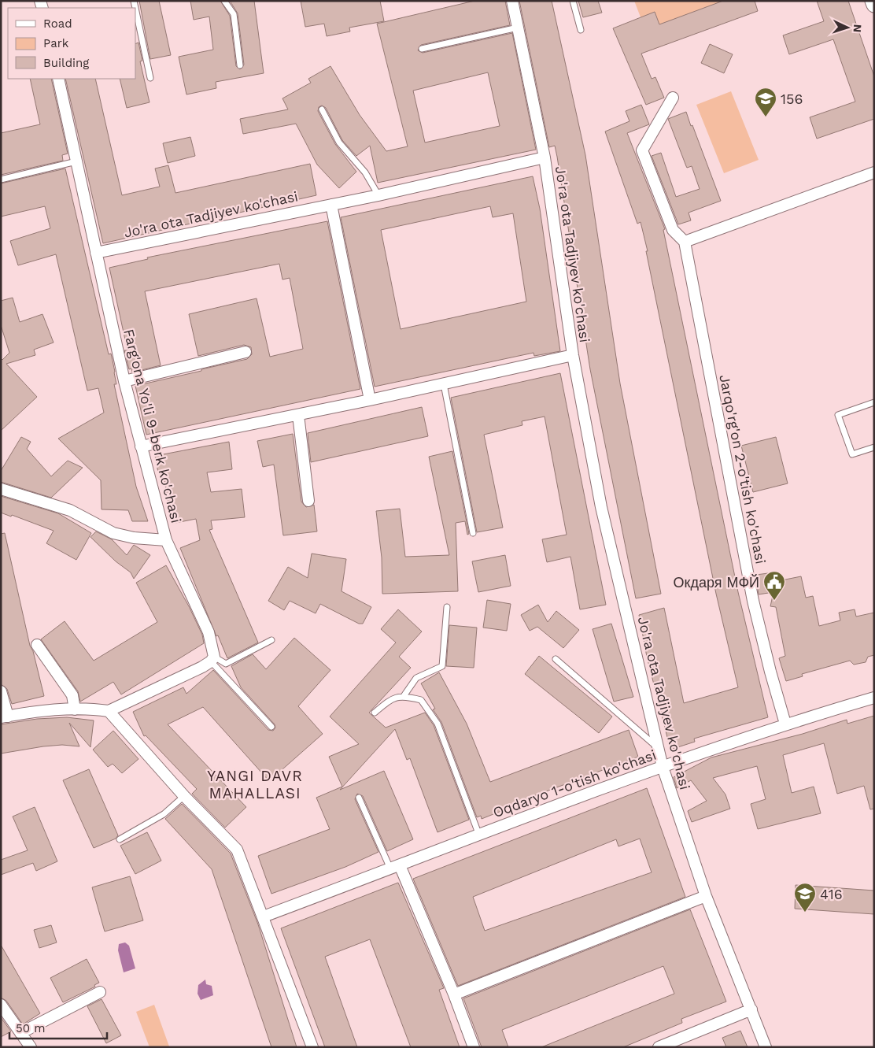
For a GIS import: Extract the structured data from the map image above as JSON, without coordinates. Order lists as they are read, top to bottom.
{
  "streets": {
    "street": [
      "Jo'ra ota Tadjiyev ko'chasi",
      "Farg'ona Yo'li 9-berk ko'chasi",
      "Jarqo'rg'on 2-o'tish ko'chasi",
      "Oqdaryo 1-o'tish ko'chasi"
    ]
  },
  "crossings": [
    ["Jo'ra ota Tadjiyev ko'chasi", "Farg'ona Yo'li 9-berk ko'chasi"],
    ["Jo'ra ota Tadjiyev ko'chasi", "Oqdaryo 1-o'tish ko'chasi"],
    ["Jarqo'rg'on 2-o'tish ko'chasi", "Oqdaryo 1-o'tish ko'chasi"]
  ],
  "districts": ["YANGI DAVR MAHALLASI"],
  "places": {
    "school or university": ["156", "416"],
    "public building": ["Окдаря МФЙ"]
  },
  "legend": ["Road", "Park", "Building"],
  "scale_bar": "50 m",
  "north": "right"
}
